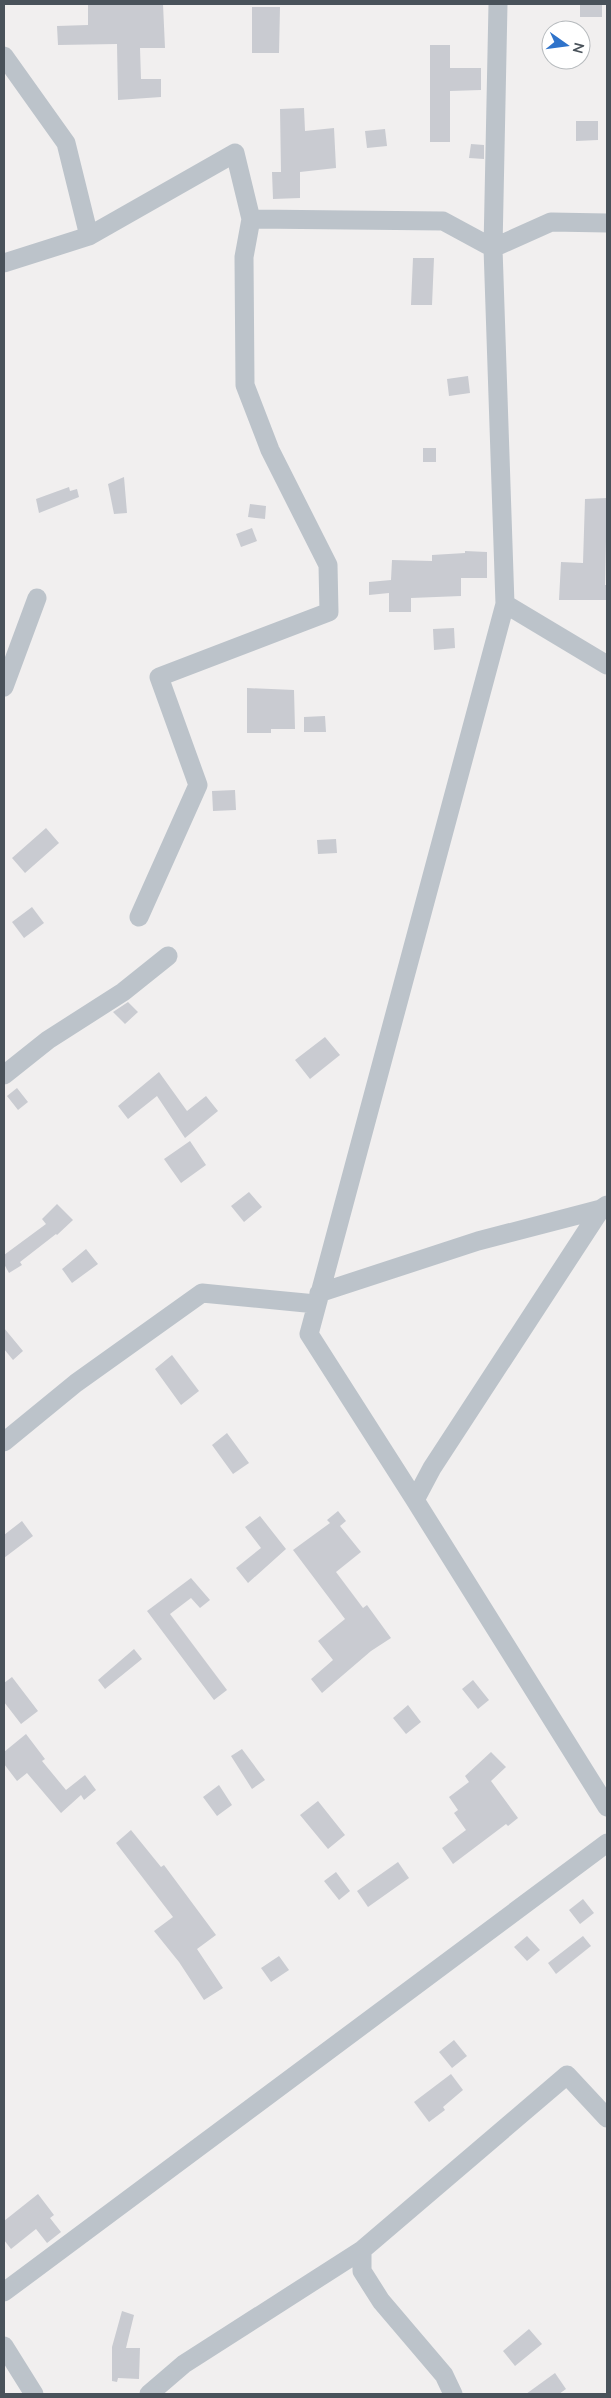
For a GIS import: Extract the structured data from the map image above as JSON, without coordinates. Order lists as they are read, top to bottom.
{
  "north": "right"
}
